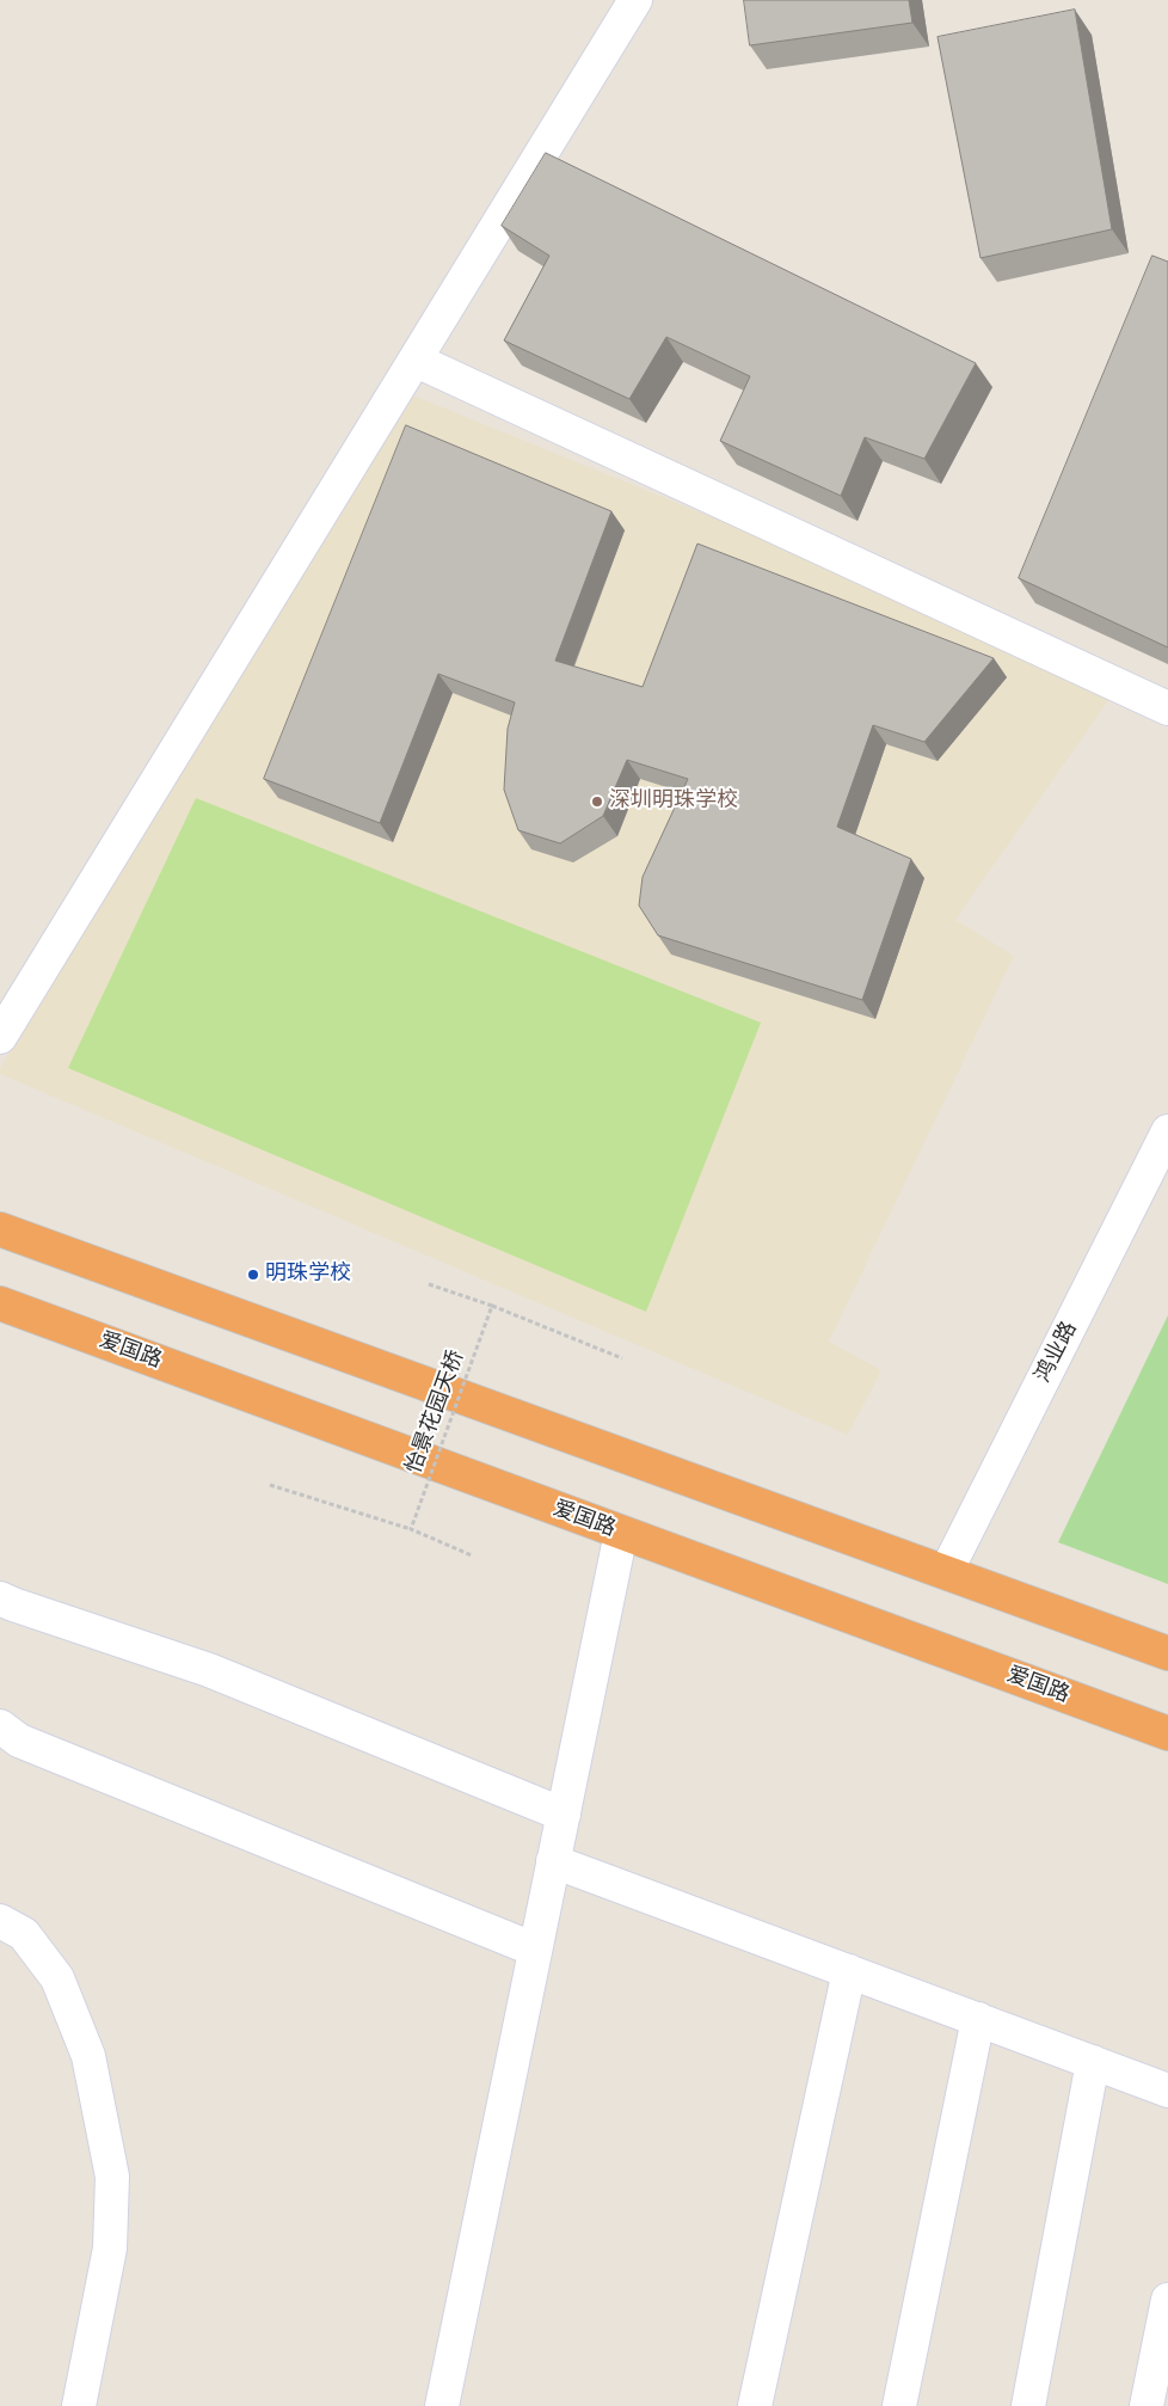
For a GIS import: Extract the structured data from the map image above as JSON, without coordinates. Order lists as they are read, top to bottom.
{
  "streets": {
    "highway": ["爱国路"],
    "street": ["鸿业路"],
    "path": ["怡景花园天桥"]
  },
  "places": ["深圳明珠学校", "明珠学校"]
}
